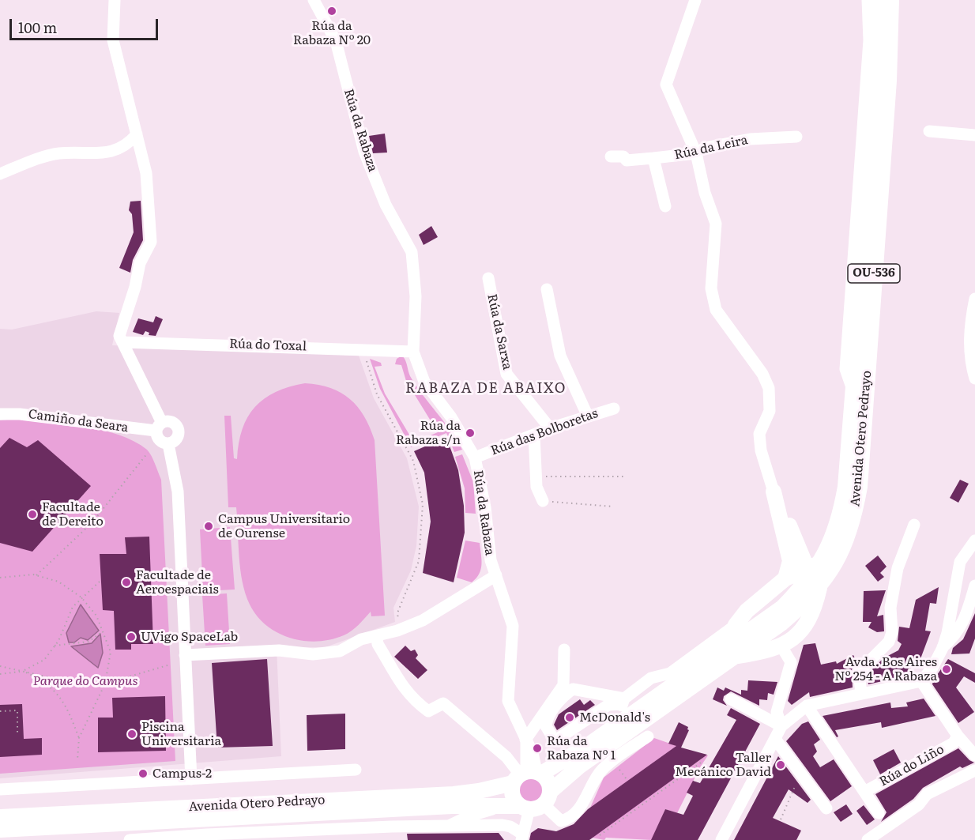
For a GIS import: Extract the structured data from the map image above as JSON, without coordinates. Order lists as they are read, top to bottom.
{
  "streets": {
    "main road": ["OU-536", "Avenida Otero Pedrayo"],
    "street": [
      "Rúa da Rabaza",
      "Rúa da Leira",
      "Rúa da Sarxa",
      "Rúa do Toxal",
      "Camiño da Seara",
      "Rúa das Bolboretas",
      "Rúa do Liño"
    ]
  },
  "crossings": [
    ["Rúa da Rabaza", "Rúa do Toxal"],
    ["Rúa da Rabaza", "Rúa das Bolboretas"],
    ["Rúa da Sarxa", "Rúa das Bolboretas"]
  ],
  "districts": ["RABAZA DE ABAIXO"],
  "parks": ["Parque do Campus"],
  "places": [
    "Rúa da Rabaza Nº 20",
    "Rúa da Rabaza s/n",
    "Facultade de Dereito",
    "Campus Universitario de Ourense",
    "Facultade de Aeroespaciais",
    "UVigo SpaceLab",
    "Avda. Bos Aires Nº 254 - A Rabaza",
    "McDonald's",
    "Piscina Universitaria",
    "Rúa da Rabaza Nº 1",
    "Taller Mecánico David",
    "Campus-2"
  ],
  "scale_bar": "100 m"
}
